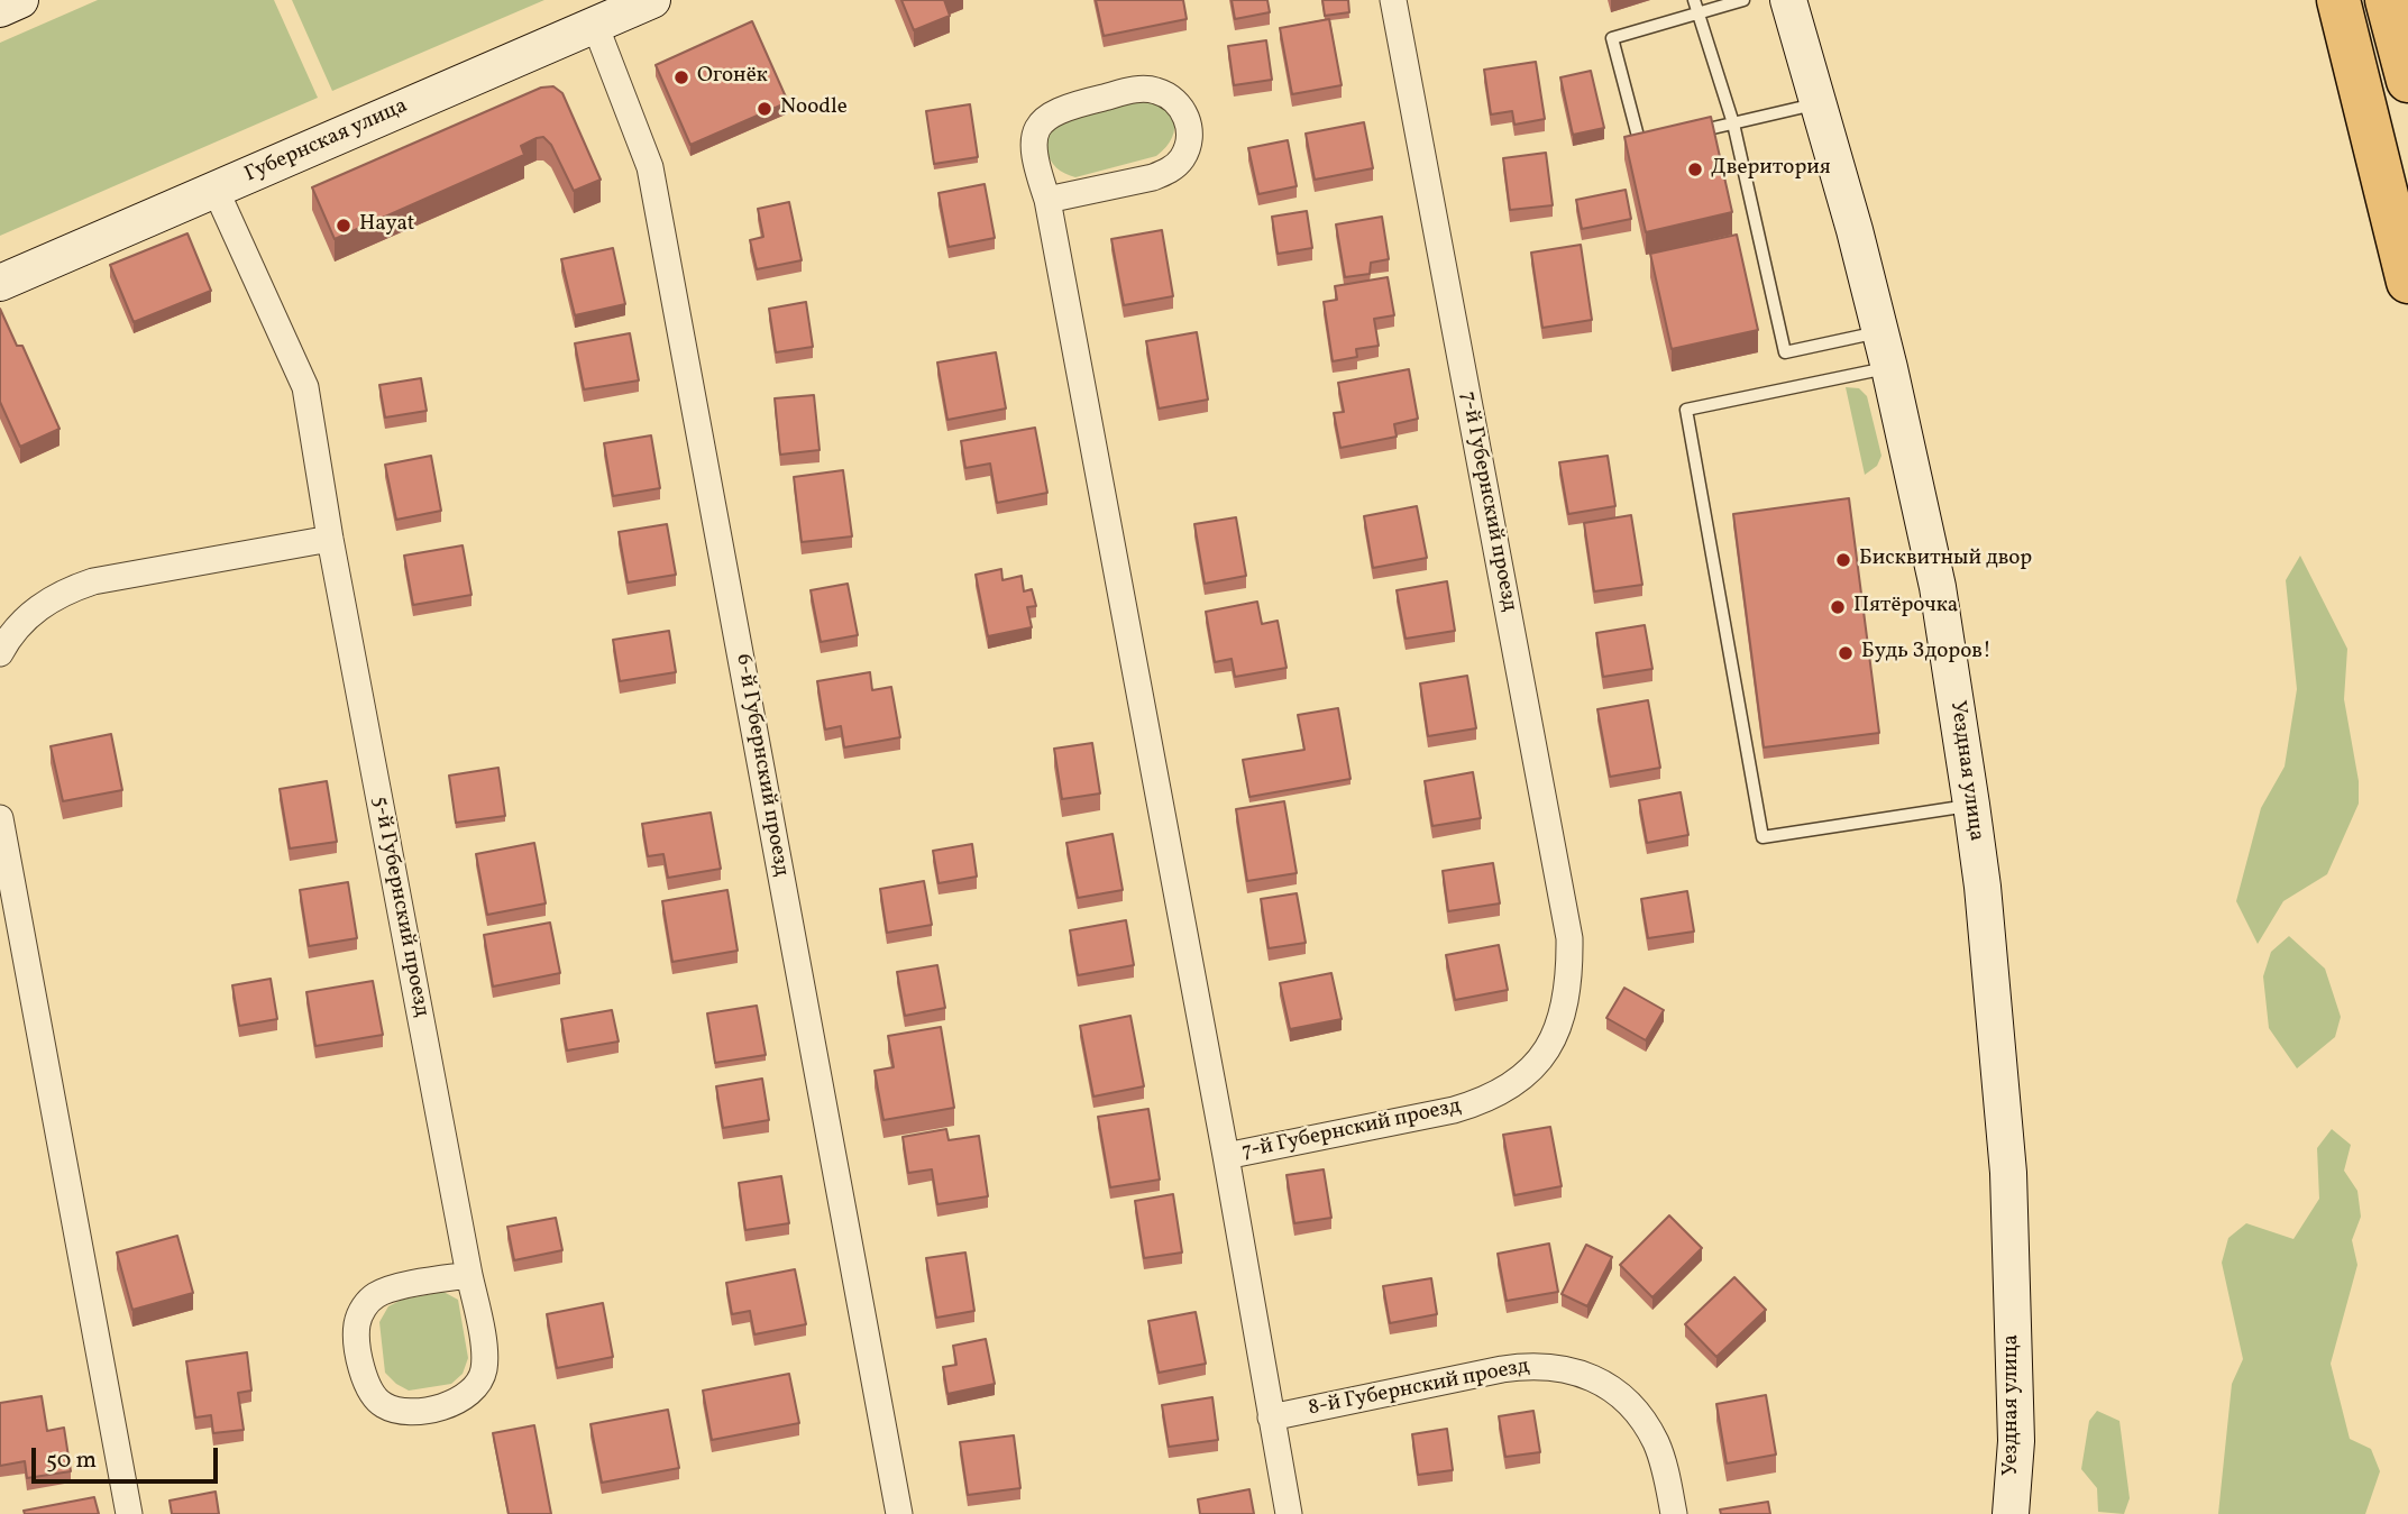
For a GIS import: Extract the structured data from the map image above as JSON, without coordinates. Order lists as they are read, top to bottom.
{
  "streets": {
    "street": [
      "Губернская улица",
      "7-й Губернский проезд",
      "6-й Губернский проезд",
      "Уездная улица",
      "5-й Губернский проезд",
      "8-й Губернский проезд"
    ]
  },
  "crossings": [
    ["Губернская улица", "6-й Губернский проезд"],
    ["Губернская улица", "5-й Губернский проезд"]
  ],
  "places": [
    "Огонёк",
    "Noodle",
    "Дверитория",
    "Hayat",
    "Бисквитный двор",
    "Пятёрочка",
    "Будь Здоров!"
  ],
  "scale_bar": "50 m"
}
